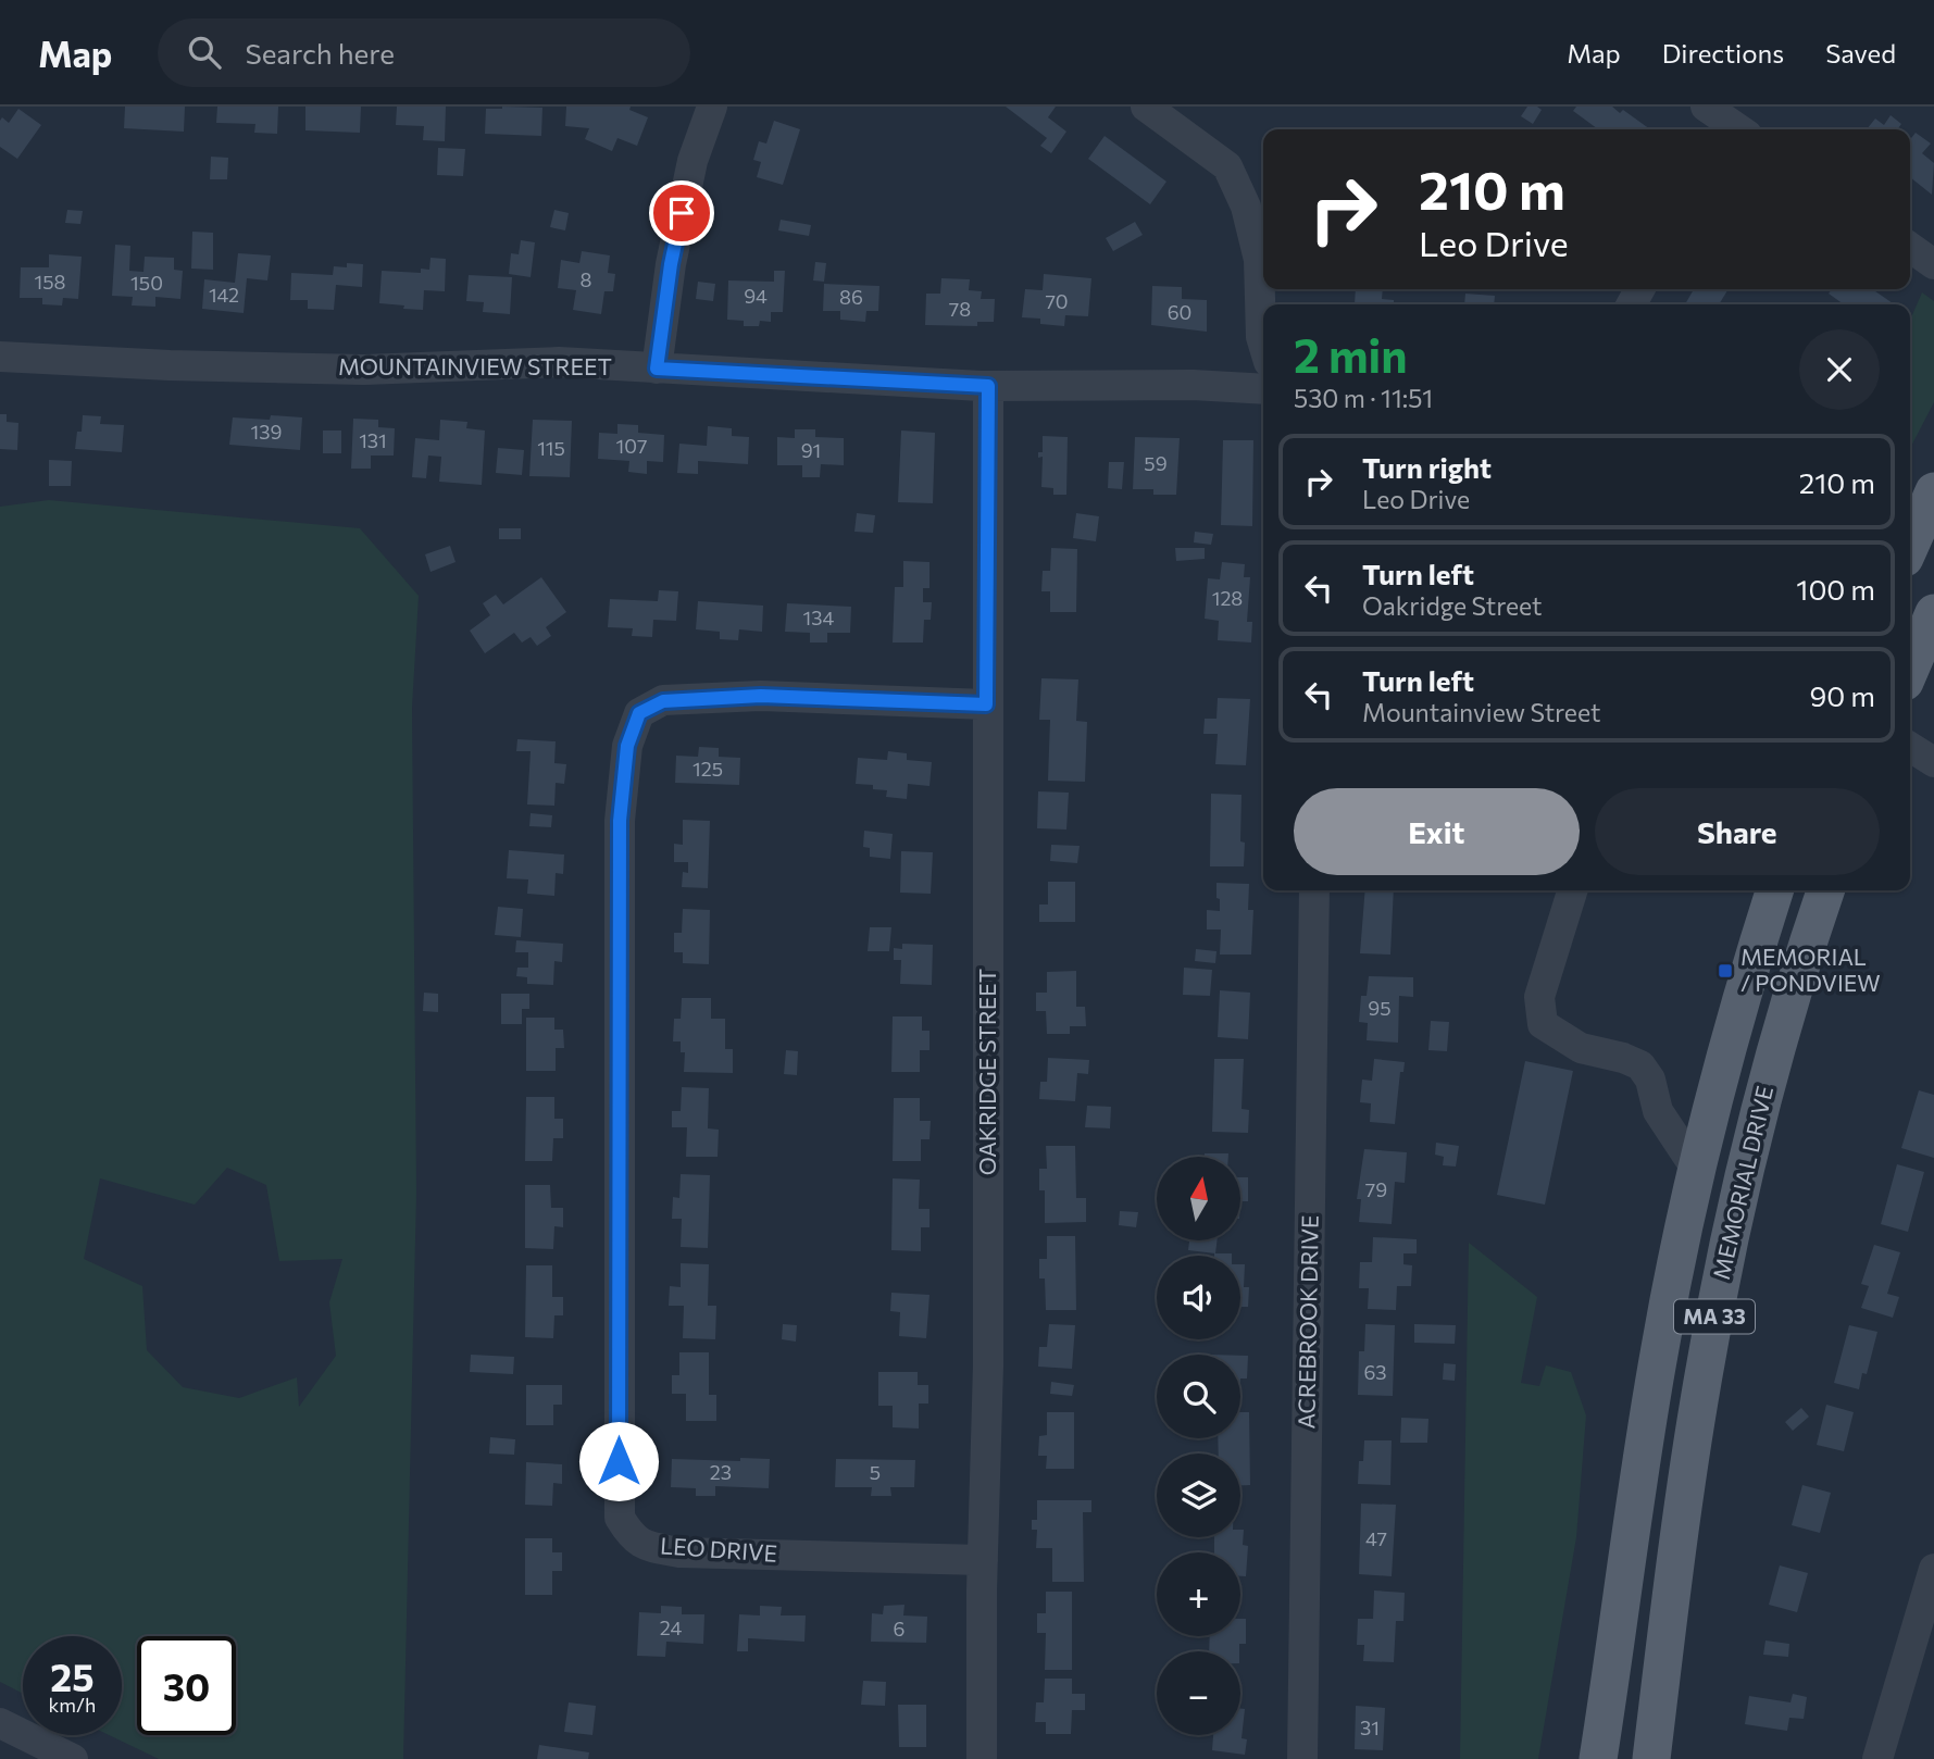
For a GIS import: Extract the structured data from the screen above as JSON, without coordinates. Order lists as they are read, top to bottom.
{
  "streets": {
    "main road": ["MEMORIAL DRIVE", "MA 33"],
    "street": [
      "MOUNTAINVIEW STREET",
      "OAKRIDGE STREET",
      "ACREBROOK DRIVE",
      "LEO DRIVE"
    ]
  },
  "crossings": [
    ["MOUNTAINVIEW STREET", "OAKRIDGE STREET"],
    ["OAKRIDGE STREET", "LEO DRIVE"]
  ],
  "places": {
    "transit": ["MEMORIAL / PONDVIEW"]
  },
  "house_numbers": [
    "8",
    "158",
    "150",
    "142",
    "94",
    "86",
    "70",
    "78",
    "60",
    "139",
    "131",
    "107",
    "115",
    "91",
    "59",
    "128",
    "134",
    "125",
    "95",
    "79",
    "63",
    "23",
    "5",
    "47",
    "24",
    "6",
    "31"
  ],
  "north": "top",
  "page": {
    "header": "Map",
    "search": "Search here",
    "nav": ["Map", "Directions", "Saved"],
    "turn": ["210 m", "Leo Drive"],
    "heading": ["2 min", "530 m · 11:51"],
    "list": [
      {
        "name": "Turn right",
        "note": "Leo Drive",
        "value": "210 m"
      },
      {
        "name": "Turn left",
        "note": "Oakridge Street",
        "value": "100 m"
      },
      {
        "name": "Turn left",
        "note": "Mountainview Street",
        "value": "90 m"
      }
    ],
    "buttons": ["Exit", "Share"],
    "map_buttons": ["+", "−"],
    "speed": "25 km/h",
    "limit": "30"
  }
}
